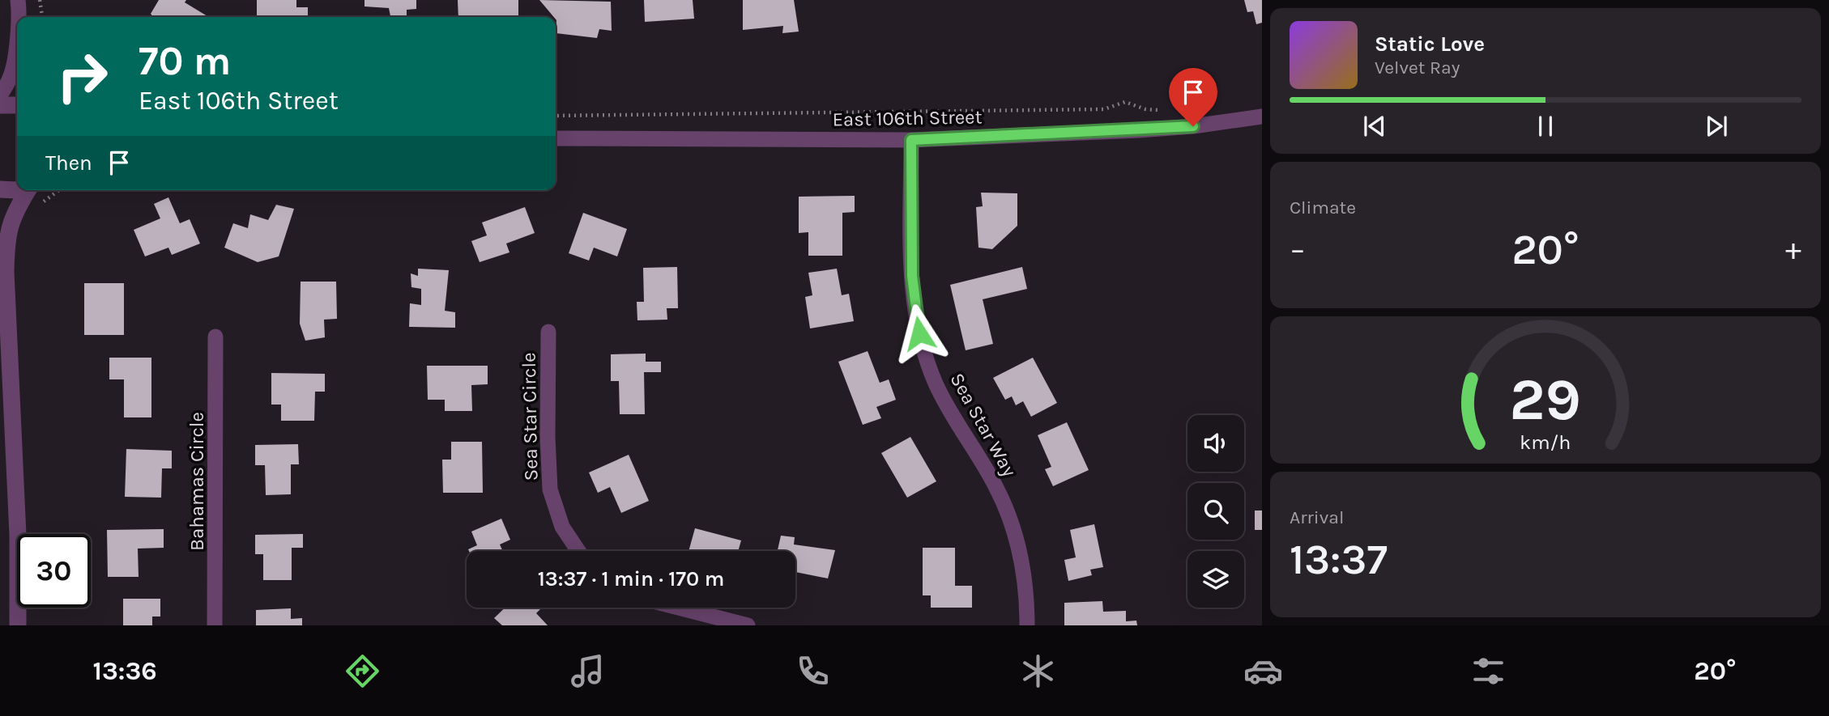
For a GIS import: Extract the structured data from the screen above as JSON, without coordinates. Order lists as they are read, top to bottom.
{
  "streets": {
    "street": [
      "East 106th Street",
      "Sea Star Circle",
      "Sea Star Way",
      "Bahamas Circle"
    ]
  },
  "crossings": [
    ["East 106th Street", "Sea Star Way"]
  ],
  "page": {
    "turn": ["70 m", "East 106th Street"],
    "song": ["Static Love", "Velvet Ray"],
    "then": "Then",
    "tile": [
      "Climate",
      ["Arrival", "13:37"]
    ],
    "heat": ["−", "20°", "+"],
    "limit": "30",
    "trip": "13:37 · 1 min · 170 m",
    "tabs": ["13:36", "20°"],
    "gauge": ["29", "km/h"]
  }
}
